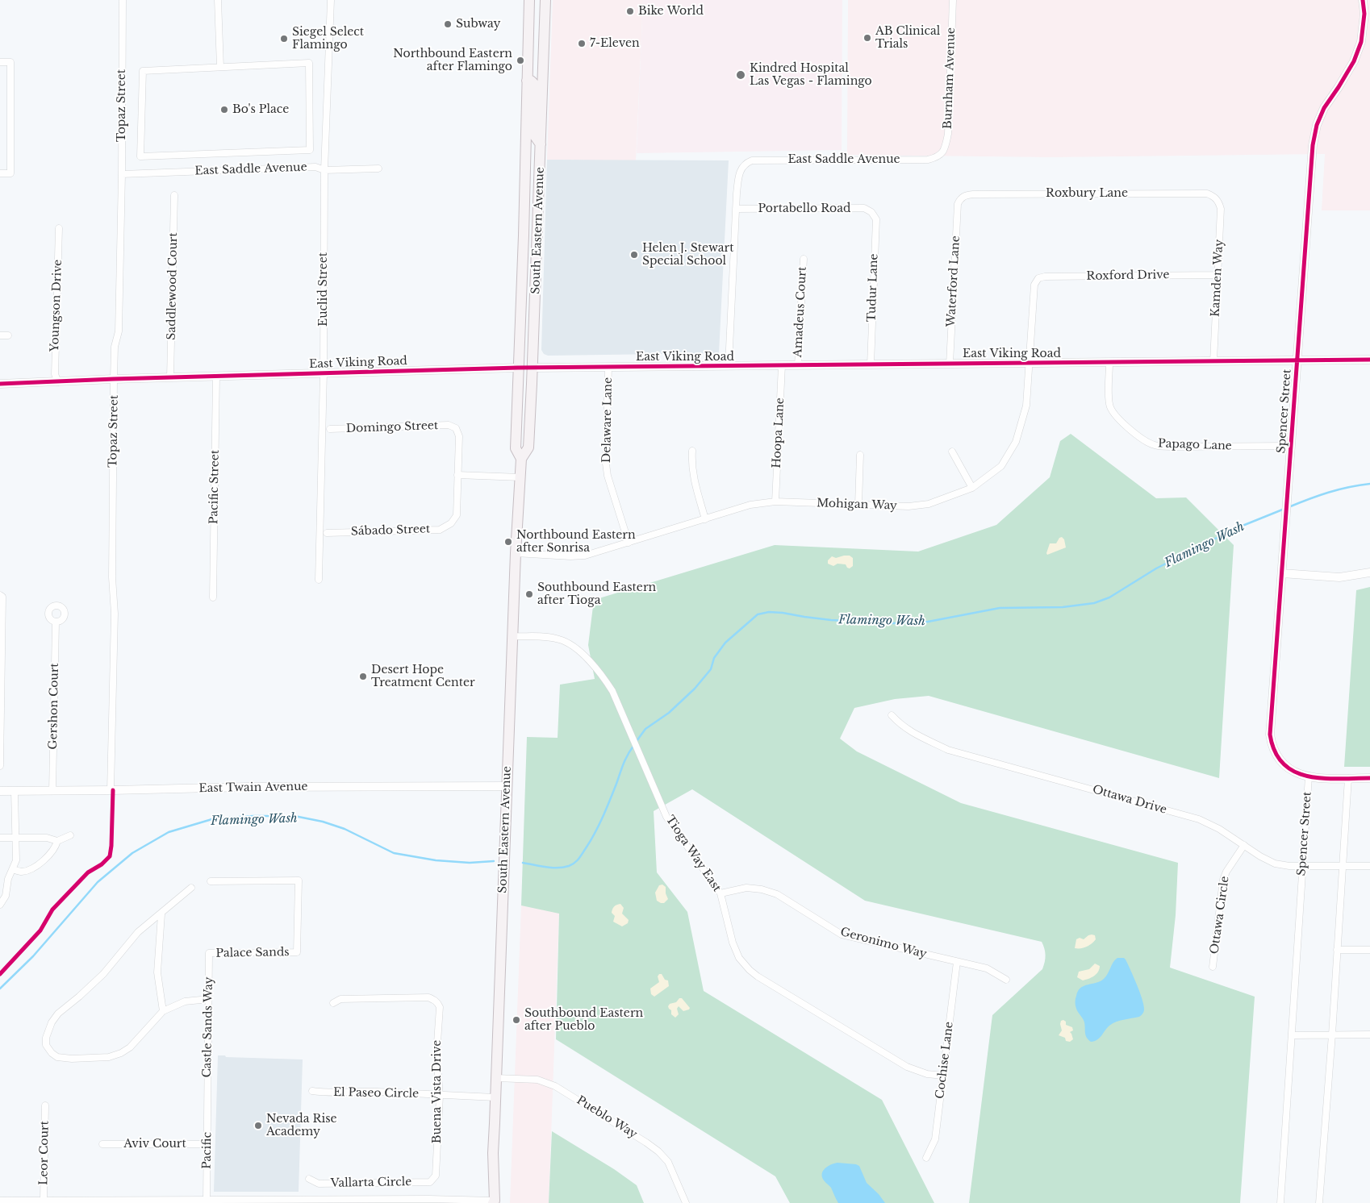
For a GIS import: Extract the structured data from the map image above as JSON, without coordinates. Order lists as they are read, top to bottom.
{
  "streets": {
    "main road": ["South Eastern Avenue"],
    "street": [
      "Burnham Avenue",
      "Topaz Street",
      "East Saddle Avenue",
      "Roxbury Lane",
      "Portabello Road",
      "Roxford Drive",
      "Kamden Way",
      "Waterford Lane",
      "Saddlewood Court",
      "Tudur Lane",
      "Euclid Street",
      "Youngson Drive",
      "Amadeus Court",
      "East Viking Road",
      "Spencer Street",
      "Delaware Lane",
      "Domingo Street",
      "Hoopa Lane",
      "Papago Lane",
      "Pacific Street",
      "Mohigan Way",
      "Sábado Street",
      "Gershon Court",
      "East Twain Avenue",
      "Ottawa Drive",
      "Tioga Way East",
      "Ottawa Circle",
      "Geronimo Way",
      "Palace Sands",
      "Castle Sands Way",
      "Cochise Lane",
      "Buena Vista Drive",
      "El Paseo Circle",
      "Pueblo Way",
      "Aviv Court",
      "Pacific",
      "Leor Court",
      "Vallarta Circle"
    ]
  },
  "crossings": [
    ["Burnham Avenue", "East Saddle Avenue"],
    ["Topaz Street", "East Saddle Avenue"],
    ["Topaz Street", "East Viking Road"],
    ["Topaz Street", "East Twain Avenue"],
    ["East Saddle Avenue", "Portabello Road"],
    ["East Saddle Avenue", "Euclid Street"],
    ["Roxbury Lane", "Kamden Way"],
    ["Roxbury Lane", "Waterford Lane"],
    ["Portabello Road", "Tudur Lane"],
    ["South Eastern Avenue", "East Viking Road"],
    ["South Eastern Avenue", "Mohigan Way"],
    ["South Eastern Avenue", "East Twain Avenue"],
    ["South Eastern Avenue", "Tioga Way East"],
    ["South Eastern Avenue", "El Paseo Circle"],
    ["South Eastern Avenue", "Pueblo Way"],
    ["Roxford Drive", "Kamden Way"],
    ["Roxford Drive", "Mohigan Way"],
    ["Kamden Way", "East Viking Road"],
    ["Waterford Lane", "East Viking Road"],
    ["Saddlewood Court", "East Viking Road"],
    ["Tudur Lane", "East Viking Road"],
    ["Euclid Street", "East Viking Road"],
    ["Youngson Drive", "East Viking Road"],
    ["Amadeus Court", "East Viking Road"],
    ["East Viking Road", "Spencer Street"],
    ["East Viking Road", "Delaware Lane"],
    ["East Viking Road", "Hoopa Lane"],
    ["East Viking Road", "Papago Lane"],
    ["East Viking Road", "Pacific Street"],
    ["East Viking Road", "Mohigan Way"],
    ["Spencer Street", "Papago Lane"],
    ["Spencer Street", "Ottawa Drive"],
    ["Delaware Lane", "Mohigan Way"],
    ["Domingo Street", "Sábado Street"],
    ["Hoopa Lane", "Mohigan Way"],
    ["Gershon Court", "East Twain Avenue"],
    ["Ottawa Drive", "Ottawa Circle"],
    ["Tioga Way East", "Geronimo Way"],
    ["Tioga Way East", "Cochise Lane"],
    ["Geronimo Way", "Cochise Lane"],
    ["Palace Sands", "Castle Sands Way"],
    ["Castle Sands Way", "Pacific"],
    ["Buena Vista Drive", "El Paseo Circle"],
    ["Buena Vista Drive", "Vallarta Circle"],
    ["Aviv Court", "Pacific"]
  ],
  "water": ["Flamingo Wash"],
  "places": [
    "Bike World",
    "Subway",
    "AB Clinical Trials",
    "Siegel Select Flamingo",
    "7-Eleven",
    "Northbound Eastern after Flamingo",
    "Kindred Hospital Las Vegas - Flamingo",
    "Bo's Place",
    "Helen J. Stewart Special School",
    "Northbound Eastern after Sonrisa",
    "Southbound Eastern after Tioga",
    "Desert Hope Treatment Center",
    "Southbound Eastern after Pueblo",
    "Nevada Rise Academy"
  ]
}
